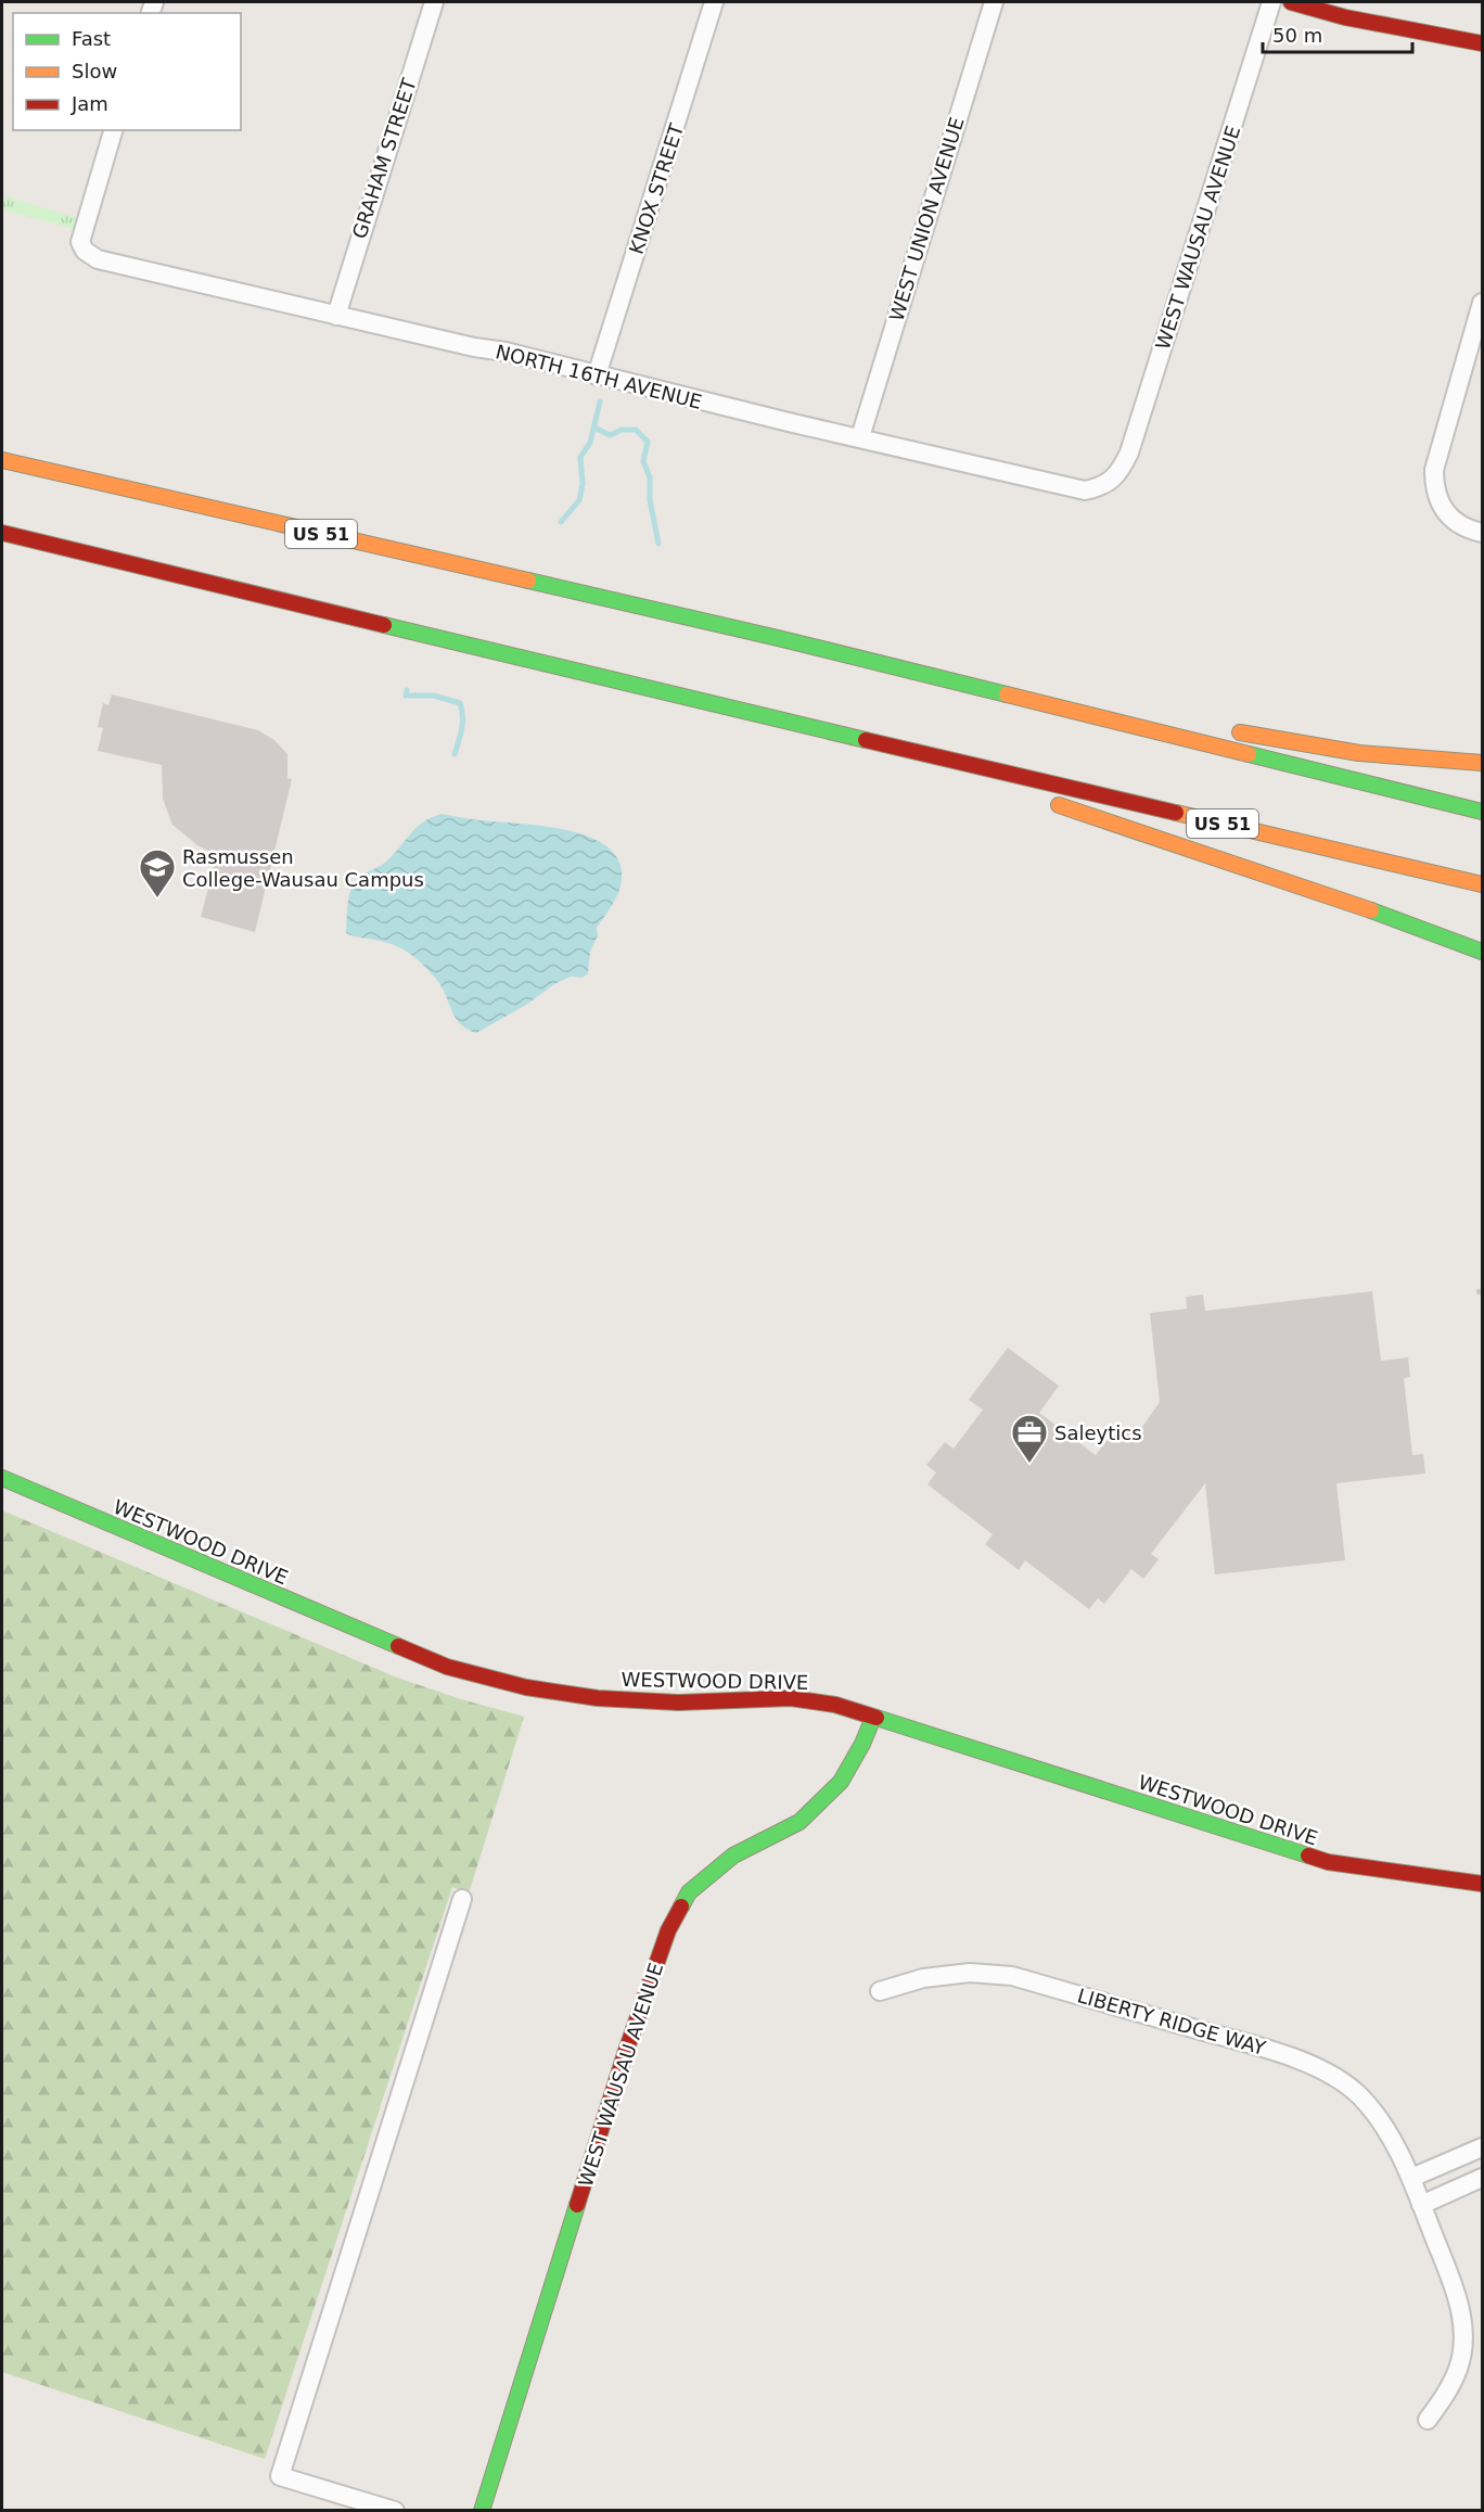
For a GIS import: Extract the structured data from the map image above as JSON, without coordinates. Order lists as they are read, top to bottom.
{
  "streets": {
    "main road": ["WEST WAUSAU AVENUE", "US 51", "WESTWOOD DRIVE"],
    "street": [
      "GRAHAM STREET",
      "KNOX STREET",
      "WEST UNION AVENUE",
      "NORTH 16TH AVENUE",
      "LIBERTY RIDGE WAY"
    ]
  },
  "crossings": [
    ["GRAHAM STREET", "NORTH 16TH AVENUE"],
    ["KNOX STREET", "NORTH 16TH AVENUE"],
    ["WEST UNION AVENUE", "NORTH 16TH AVENUE"],
    ["WEST WAUSAU AVENUE", "NORTH 16TH AVENUE"],
    ["WEST WAUSAU AVENUE", "WESTWOOD DRIVE"]
  ],
  "places": {
    "school or university": ["Rasmussen College-Wausau Campus"],
    "office": ["Saleytics"]
  },
  "legend": ["Fast", "Slow", "Jam"],
  "scale_bar": "50 m"
}
